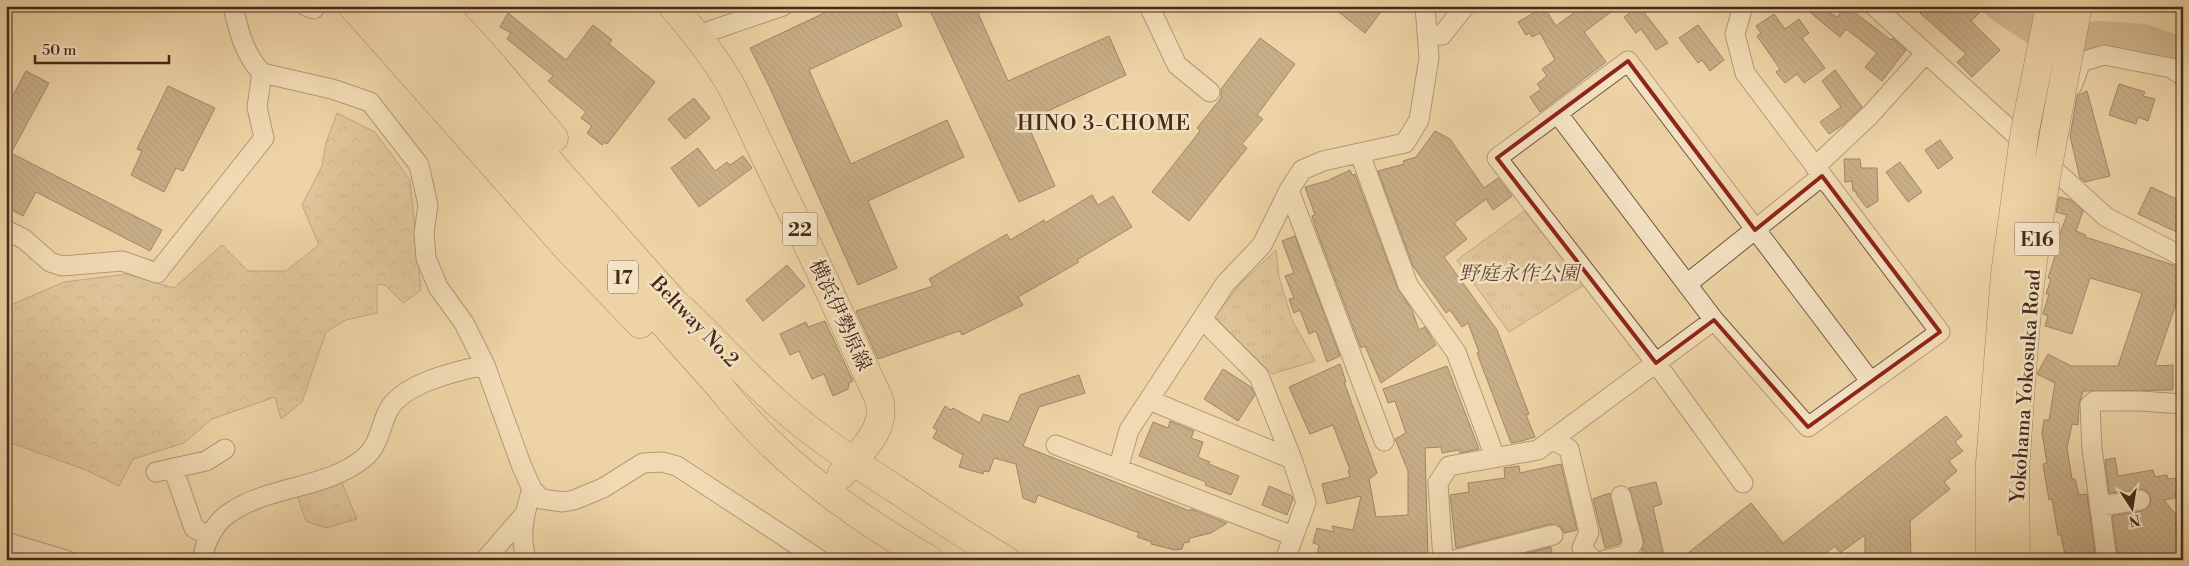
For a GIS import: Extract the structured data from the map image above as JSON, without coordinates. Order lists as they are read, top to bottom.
{
  "streets": {
    "main road": [
      "22",
      "E16",
      "17",
      "横浜伊勢原線",
      "Beltway No.2",
      "Yokohama Yokosuka Road"
    ]
  },
  "crossings": [
    ["横浜伊勢原線", "Beltway No.2"]
  ],
  "districts": ["HINO 3-CHOME"],
  "parks": ["野庭永作公園"],
  "scale_bar": "50 m",
  "north": "bottom"
}
